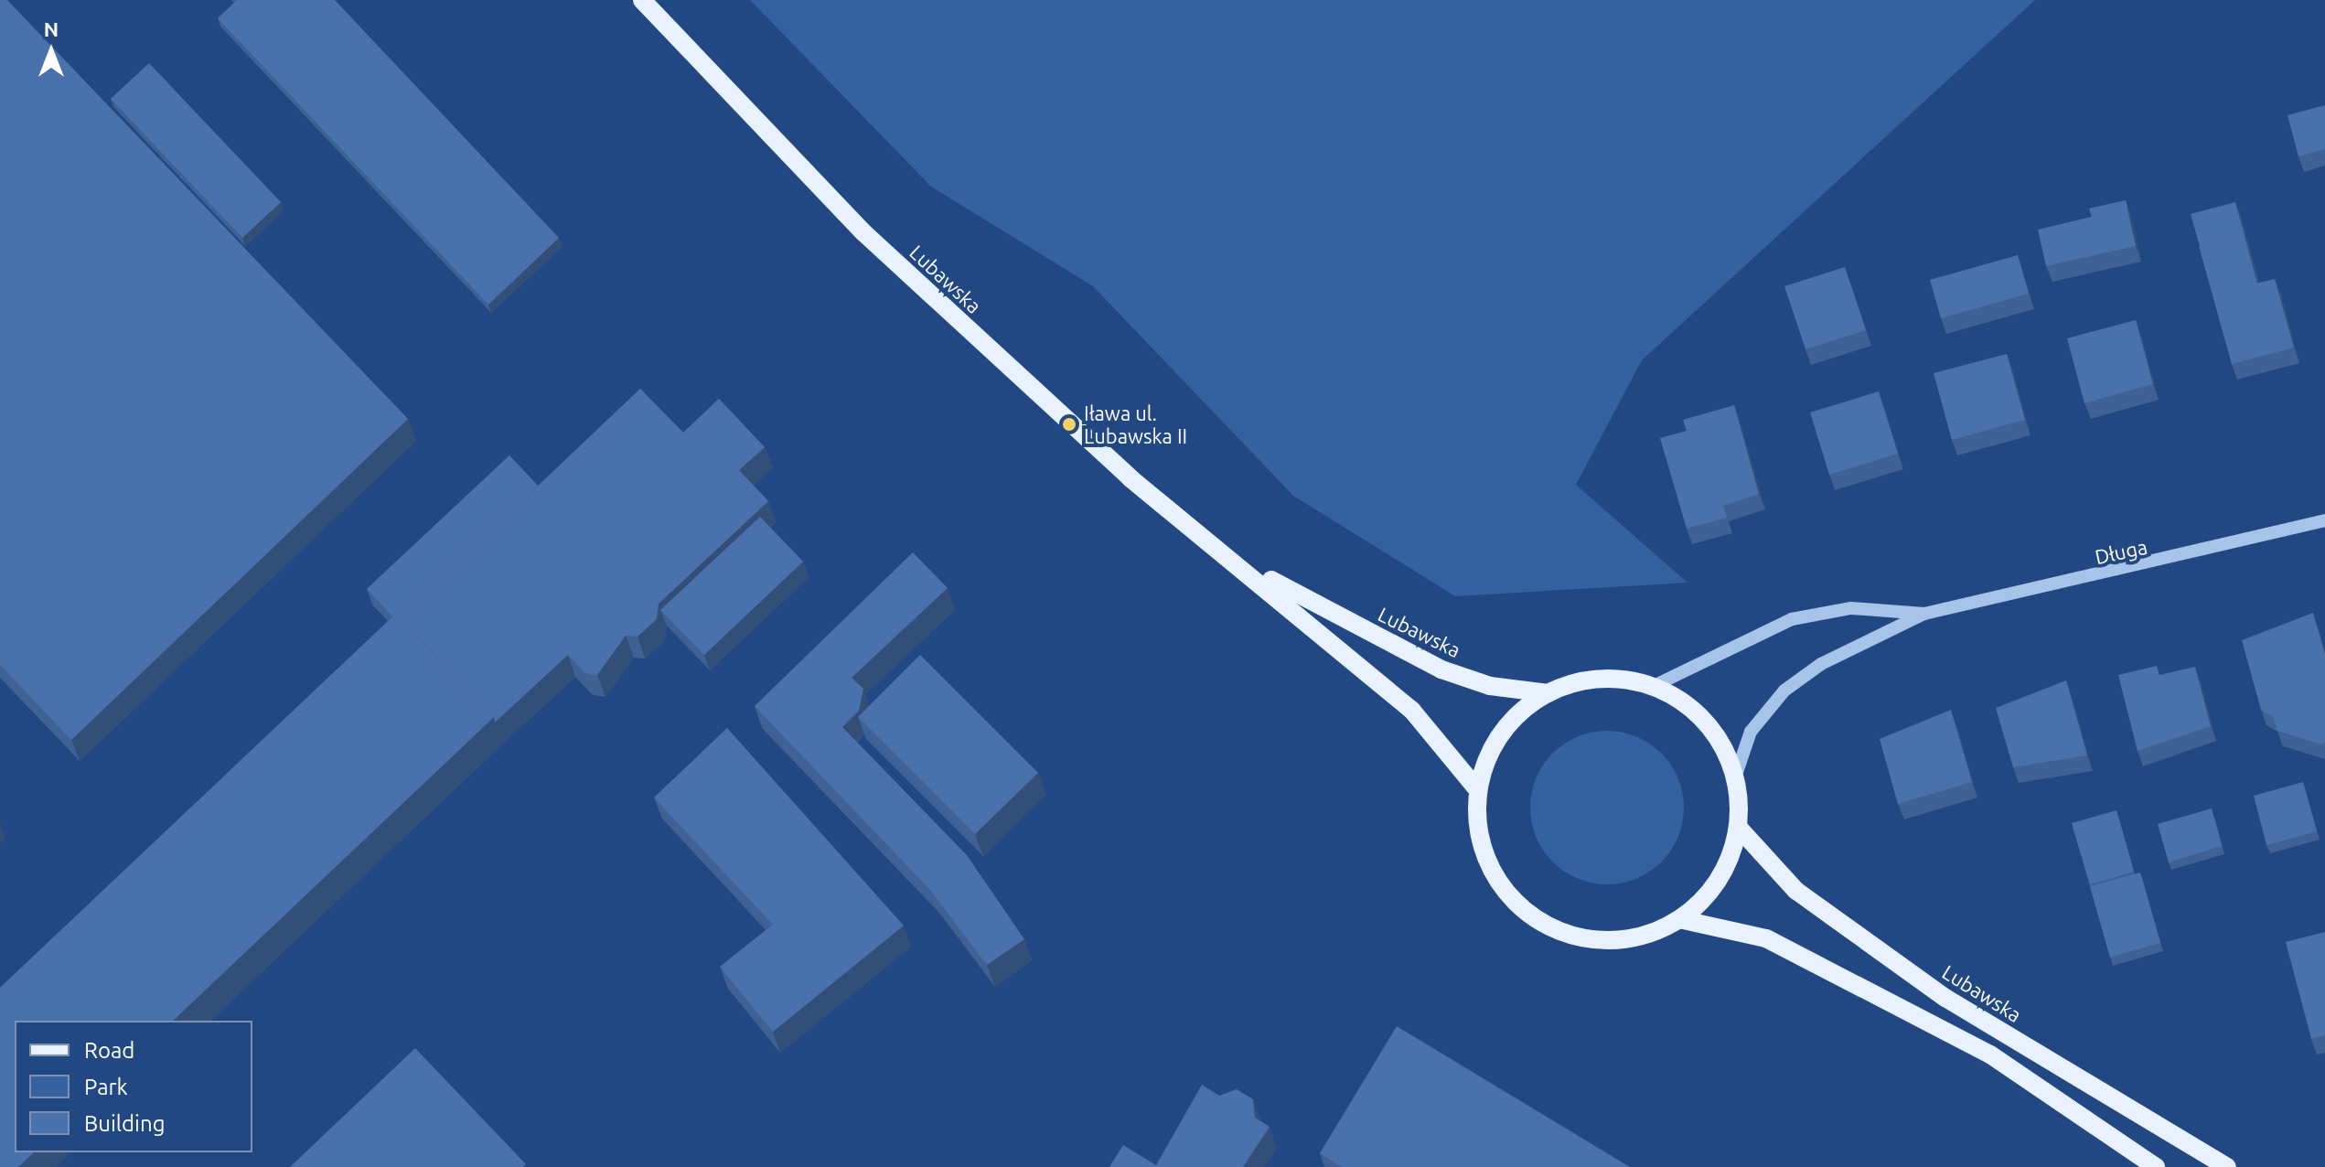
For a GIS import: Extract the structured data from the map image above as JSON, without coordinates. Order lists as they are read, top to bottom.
{
  "streets": {
    "main road": ["Lubawska"],
    "street": ["Długa"]
  },
  "crossings": [
    ["Lubawska", "Długa"]
  ],
  "places": ["Iława ul. Lubawska II"],
  "legend": ["Road", "Park", "Building"],
  "north": "top"
}
